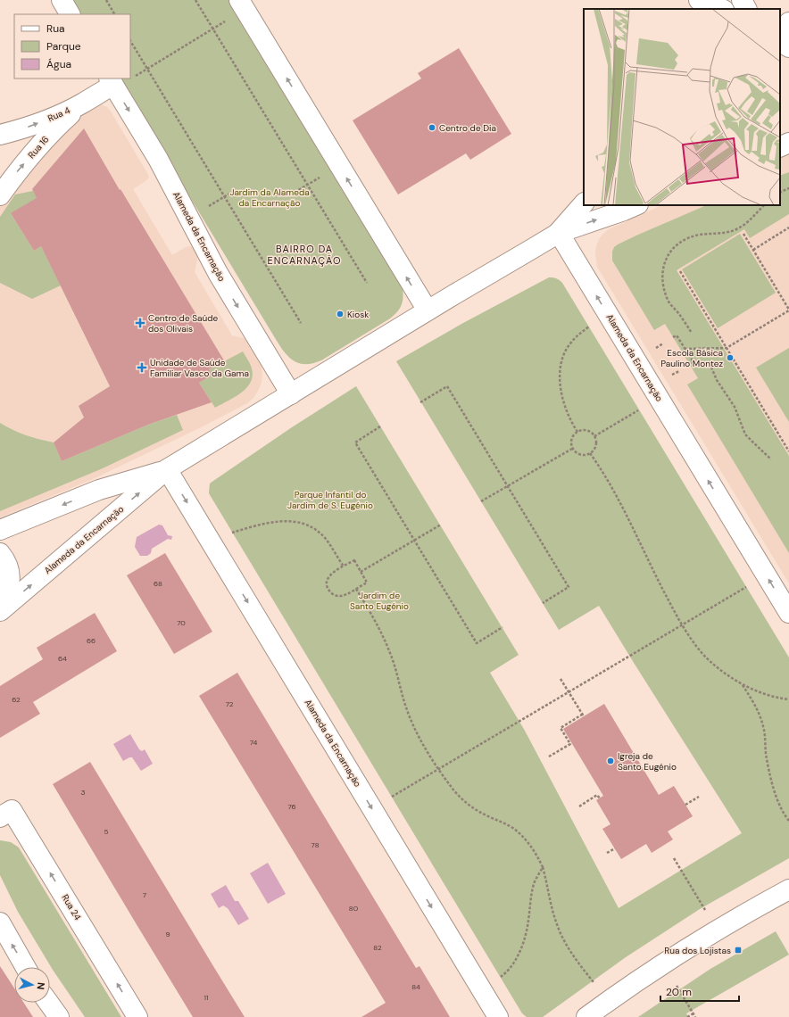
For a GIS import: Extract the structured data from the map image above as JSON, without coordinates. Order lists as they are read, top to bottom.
{
  "streets": {
    "street": [
      "Rua 4",
      "Rua 16",
      "Alameda da Encarnação",
      "Rua 24"
    ]
  },
  "crossings": [
    ["Rua 4", "Rua 16"],
    ["Rua 4", "Alameda da Encarnação"]
  ],
  "one_way": ["Rua 4", "Rua 16", "Rua 24"],
  "districts": ["BAIRRO DA ENCARNAÇÃO"],
  "parks": ["Jardim da Alameda da Encarnação", "Parque Infantil do Jardim de S. Eugénio", "Jardim de Santo Eugénio"],
  "places": {
    "other": [
      "Centro de Dia",
      "Kiosk",
      "Escola Básica Paulino Montez",
      "Igreja de Santo Eugénio"
    ],
    "health": ["Centro de Saúde dos Olivais", "Unidade de Saúde Familiar Vasco da Gama"],
    "transit": ["Rua dos Lojistas"]
  },
  "house_numbers": [
    "68",
    "70",
    "66",
    "64",
    "62",
    "72",
    "74",
    "3",
    "76",
    "5",
    "78",
    "7",
    "80",
    "9",
    "82",
    "84",
    "11"
  ],
  "legend": ["Rua", "Parque", "Água"],
  "scale_bar": "20 m",
  "north": "right"
}
